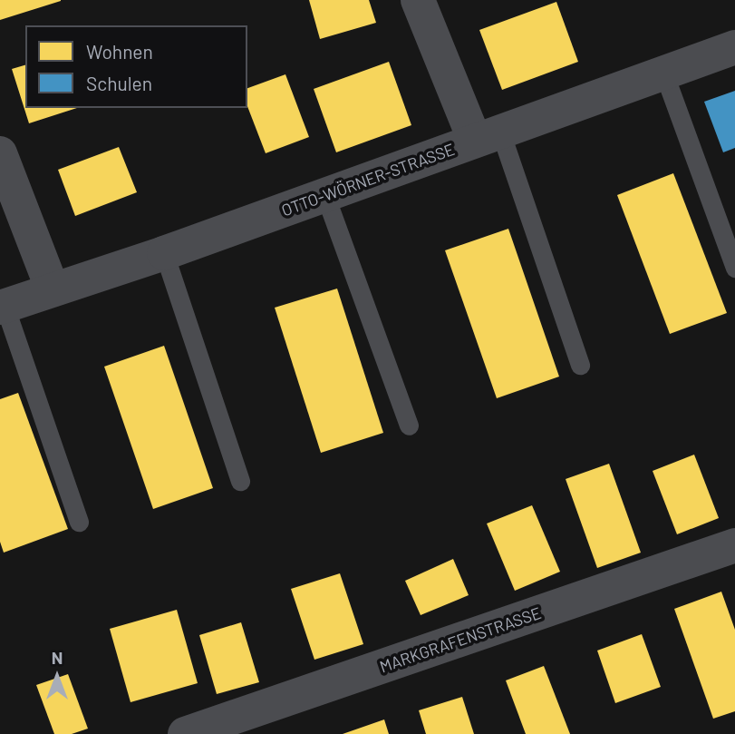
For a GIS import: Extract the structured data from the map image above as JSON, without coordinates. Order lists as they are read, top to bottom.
{
  "streets": {
    "street": ["OTTO-WÖRNER-STRASSE", "MARKGRAFENSTRASSE"]
  },
  "legend": ["Wohnen", "Schulen"],
  "north": "top"
}
